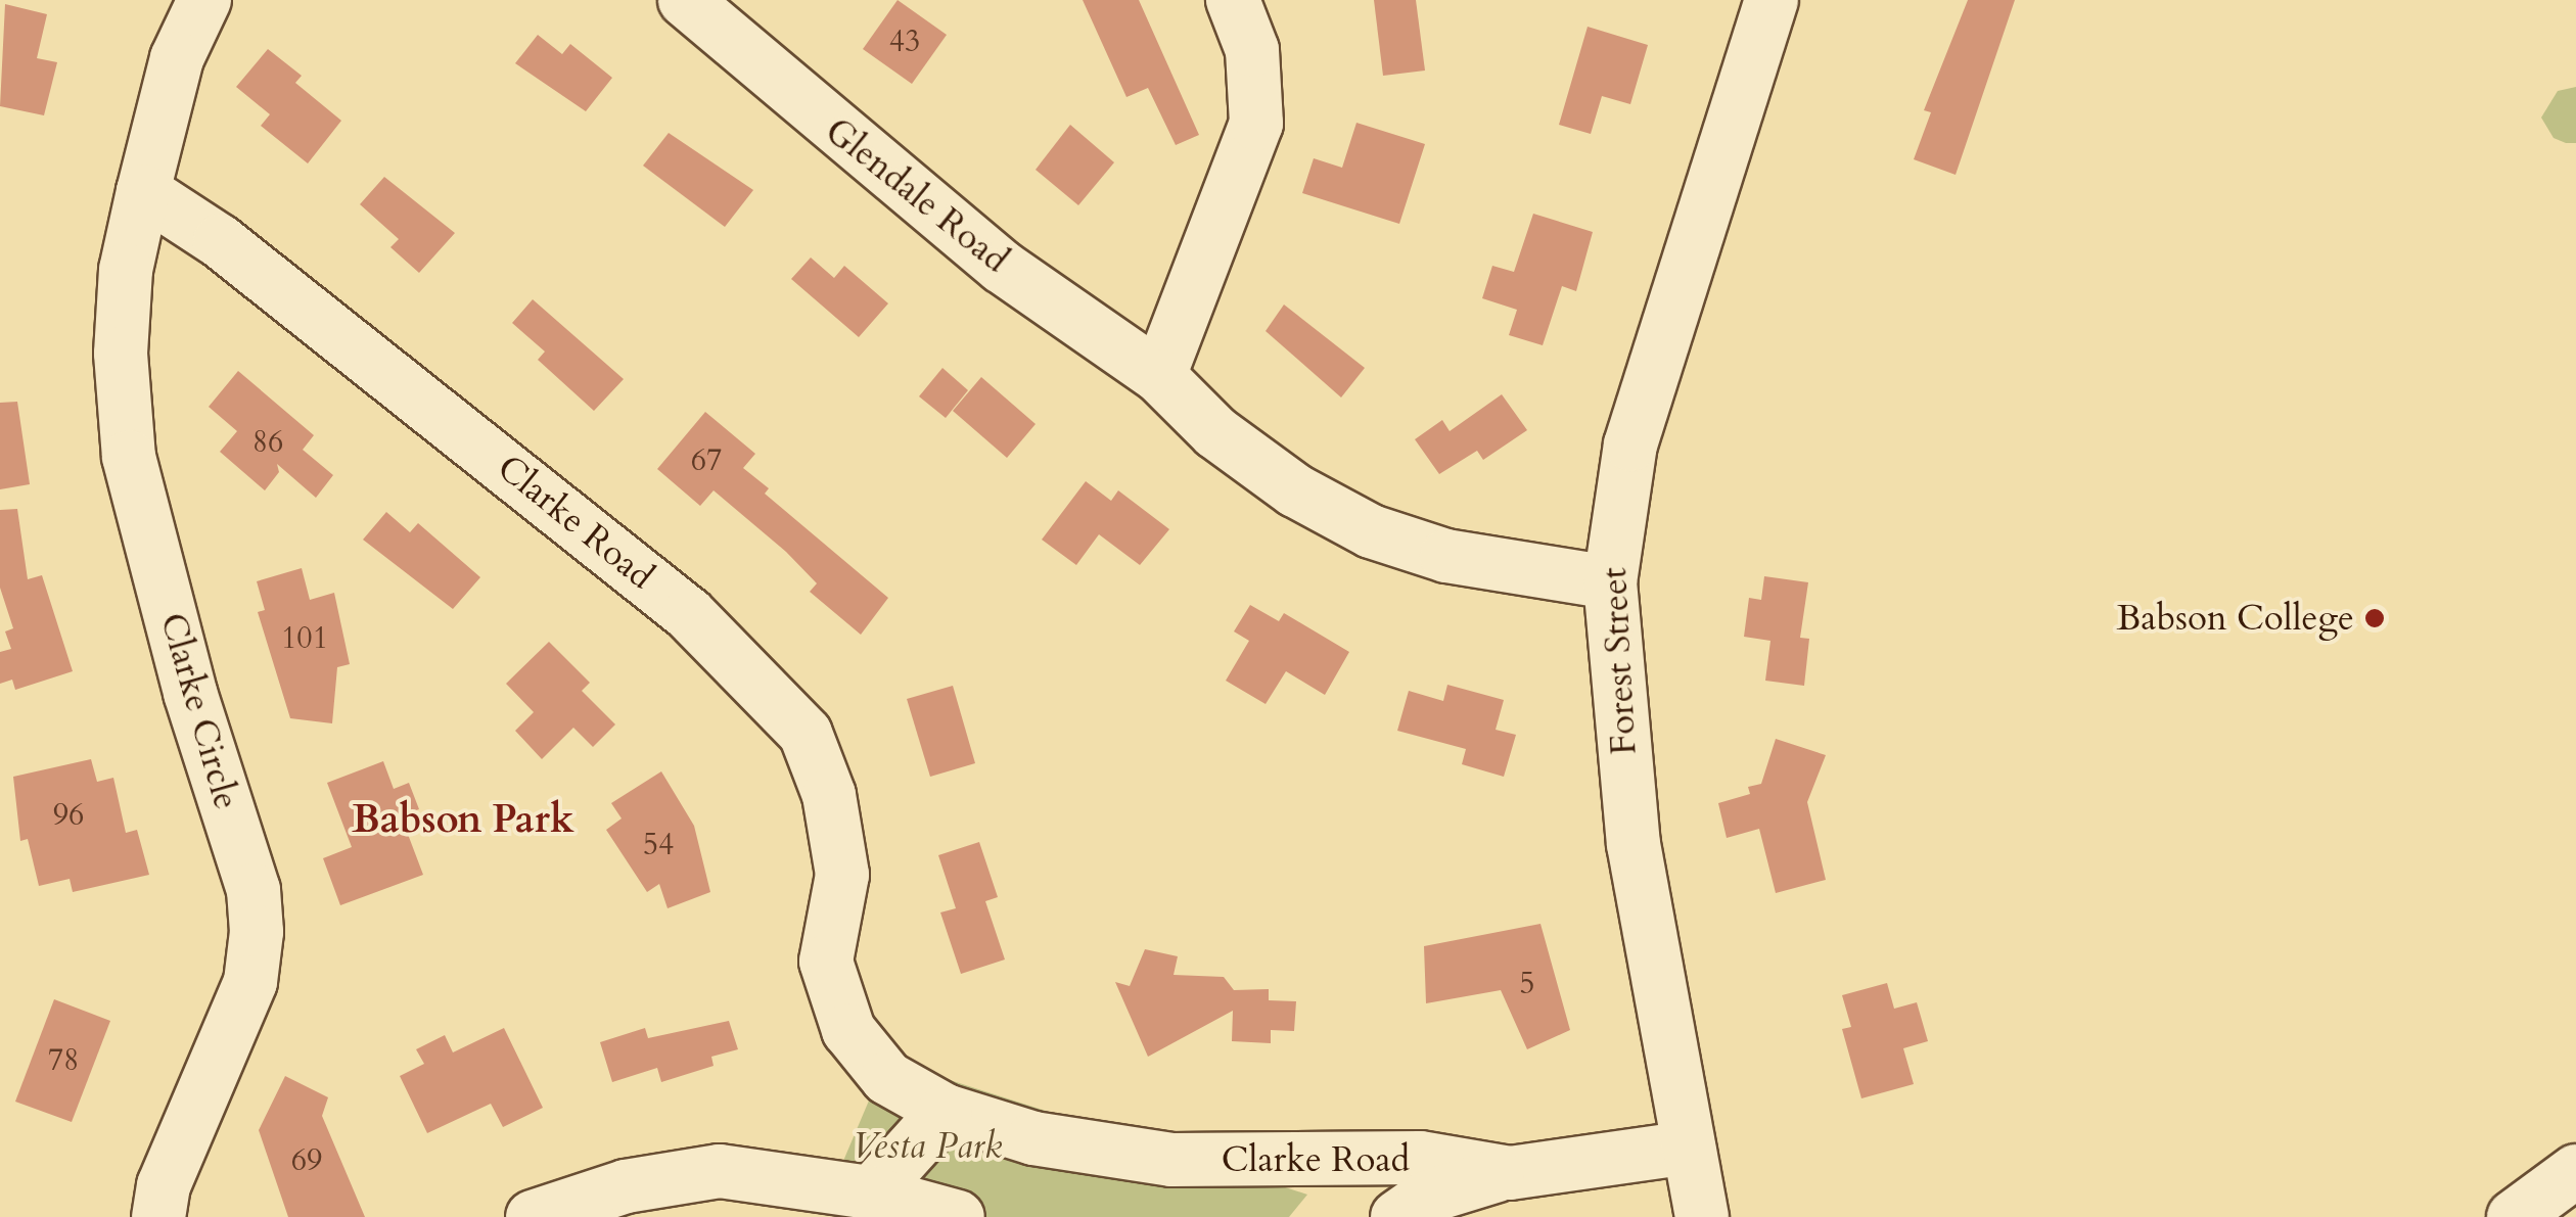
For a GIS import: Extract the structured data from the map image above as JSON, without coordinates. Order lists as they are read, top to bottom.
{
  "streets": {
    "street": [
      "Glendale Road",
      "Clarke Road",
      "Forest Street",
      "Clarke Circle"
    ]
  },
  "crossings": [
    ["Glendale Road", "Forest Street"],
    ["Clarke Road", "Forest Street"],
    ["Clarke Road", "Clarke Circle"]
  ],
  "districts": ["Babson Park"],
  "parks": ["Vesta Park"],
  "places": ["Babson College"],
  "house_numbers": [
    "43",
    "86",
    "67",
    "101",
    "96",
    "54",
    "5",
    "78",
    "69"
  ]
}
